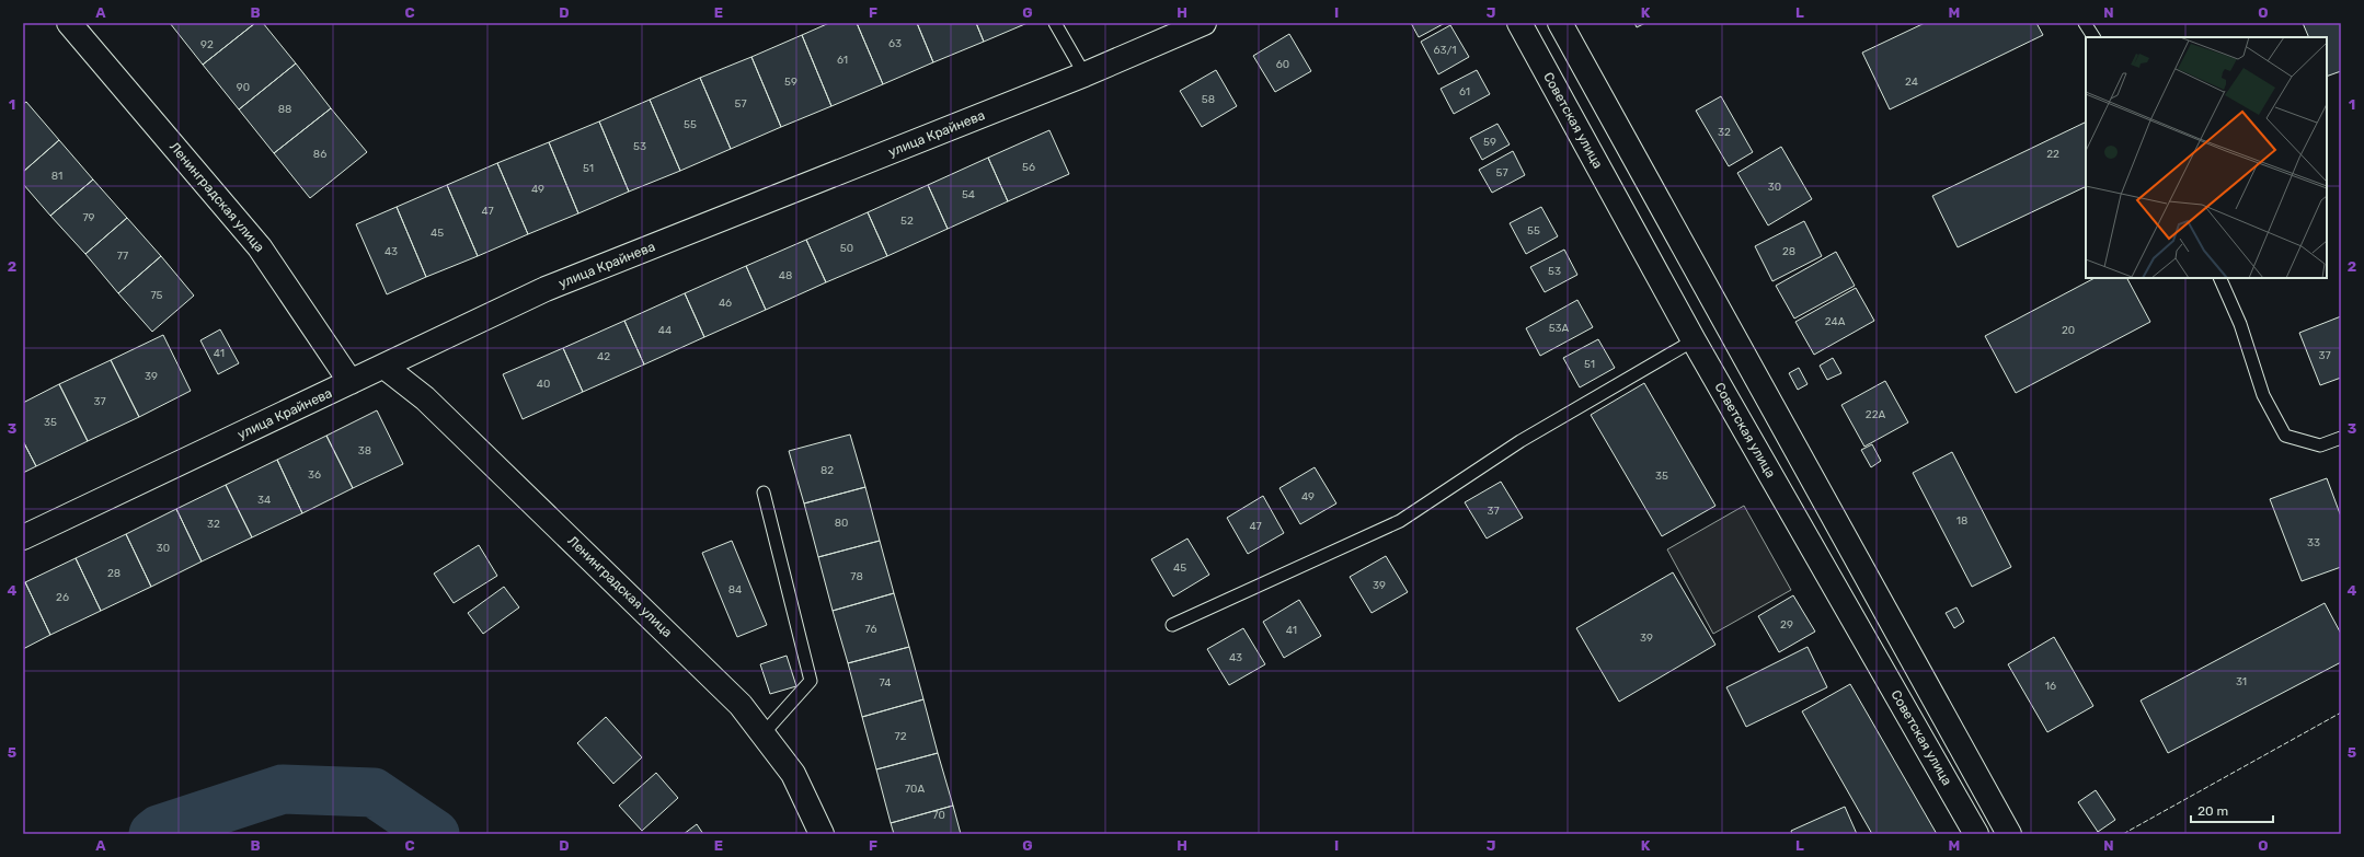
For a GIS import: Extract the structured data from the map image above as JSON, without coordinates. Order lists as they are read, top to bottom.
{
  "streets": {
    "street": ["Советская улица", "улица Крайнева", "Ленинградская улица"]
  },
  "crossings": [
    ["улица Крайнева", "Ленинградская улица"]
  ],
  "house_numbers": [
    "63",
    "92",
    "63/1",
    "61",
    "60",
    "59",
    "24",
    "90",
    "61",
    "58",
    "57",
    "88",
    "55",
    "32",
    "59",
    "53",
    "86",
    "22",
    "56",
    "51",
    "57",
    "81",
    "30",
    "49",
    "54",
    "47",
    "79",
    "52",
    "55",
    "45",
    "50",
    "43",
    "28",
    "77",
    "53",
    "48",
    "75",
    "46",
    "24А",
    "53А",
    "44",
    "20",
    "41",
    "37",
    "42",
    "51",
    "39",
    "40",
    "37",
    "22А",
    "35",
    "38",
    "82",
    "36",
    "35",
    "49",
    "34",
    "37",
    "18",
    "80",
    "32",
    "47",
    "33",
    "30",
    "45",
    "28",
    "78",
    "39",
    "84",
    "26",
    "29",
    "76",
    "41",
    "39",
    "43",
    "31",
    "74",
    "16",
    "72",
    "70А",
    "70"
  ],
  "scale_bar": "20 m",
  "grid": {
    "columns": [
      "A",
      "B",
      "C",
      "D",
      "E",
      "F",
      "G",
      "H",
      "I",
      "J",
      "K",
      "L",
      "M",
      "N",
      "O"
    ],
    "rows": [
      "1",
      "2",
      "3",
      "4",
      "5"
    ]
  }
}
